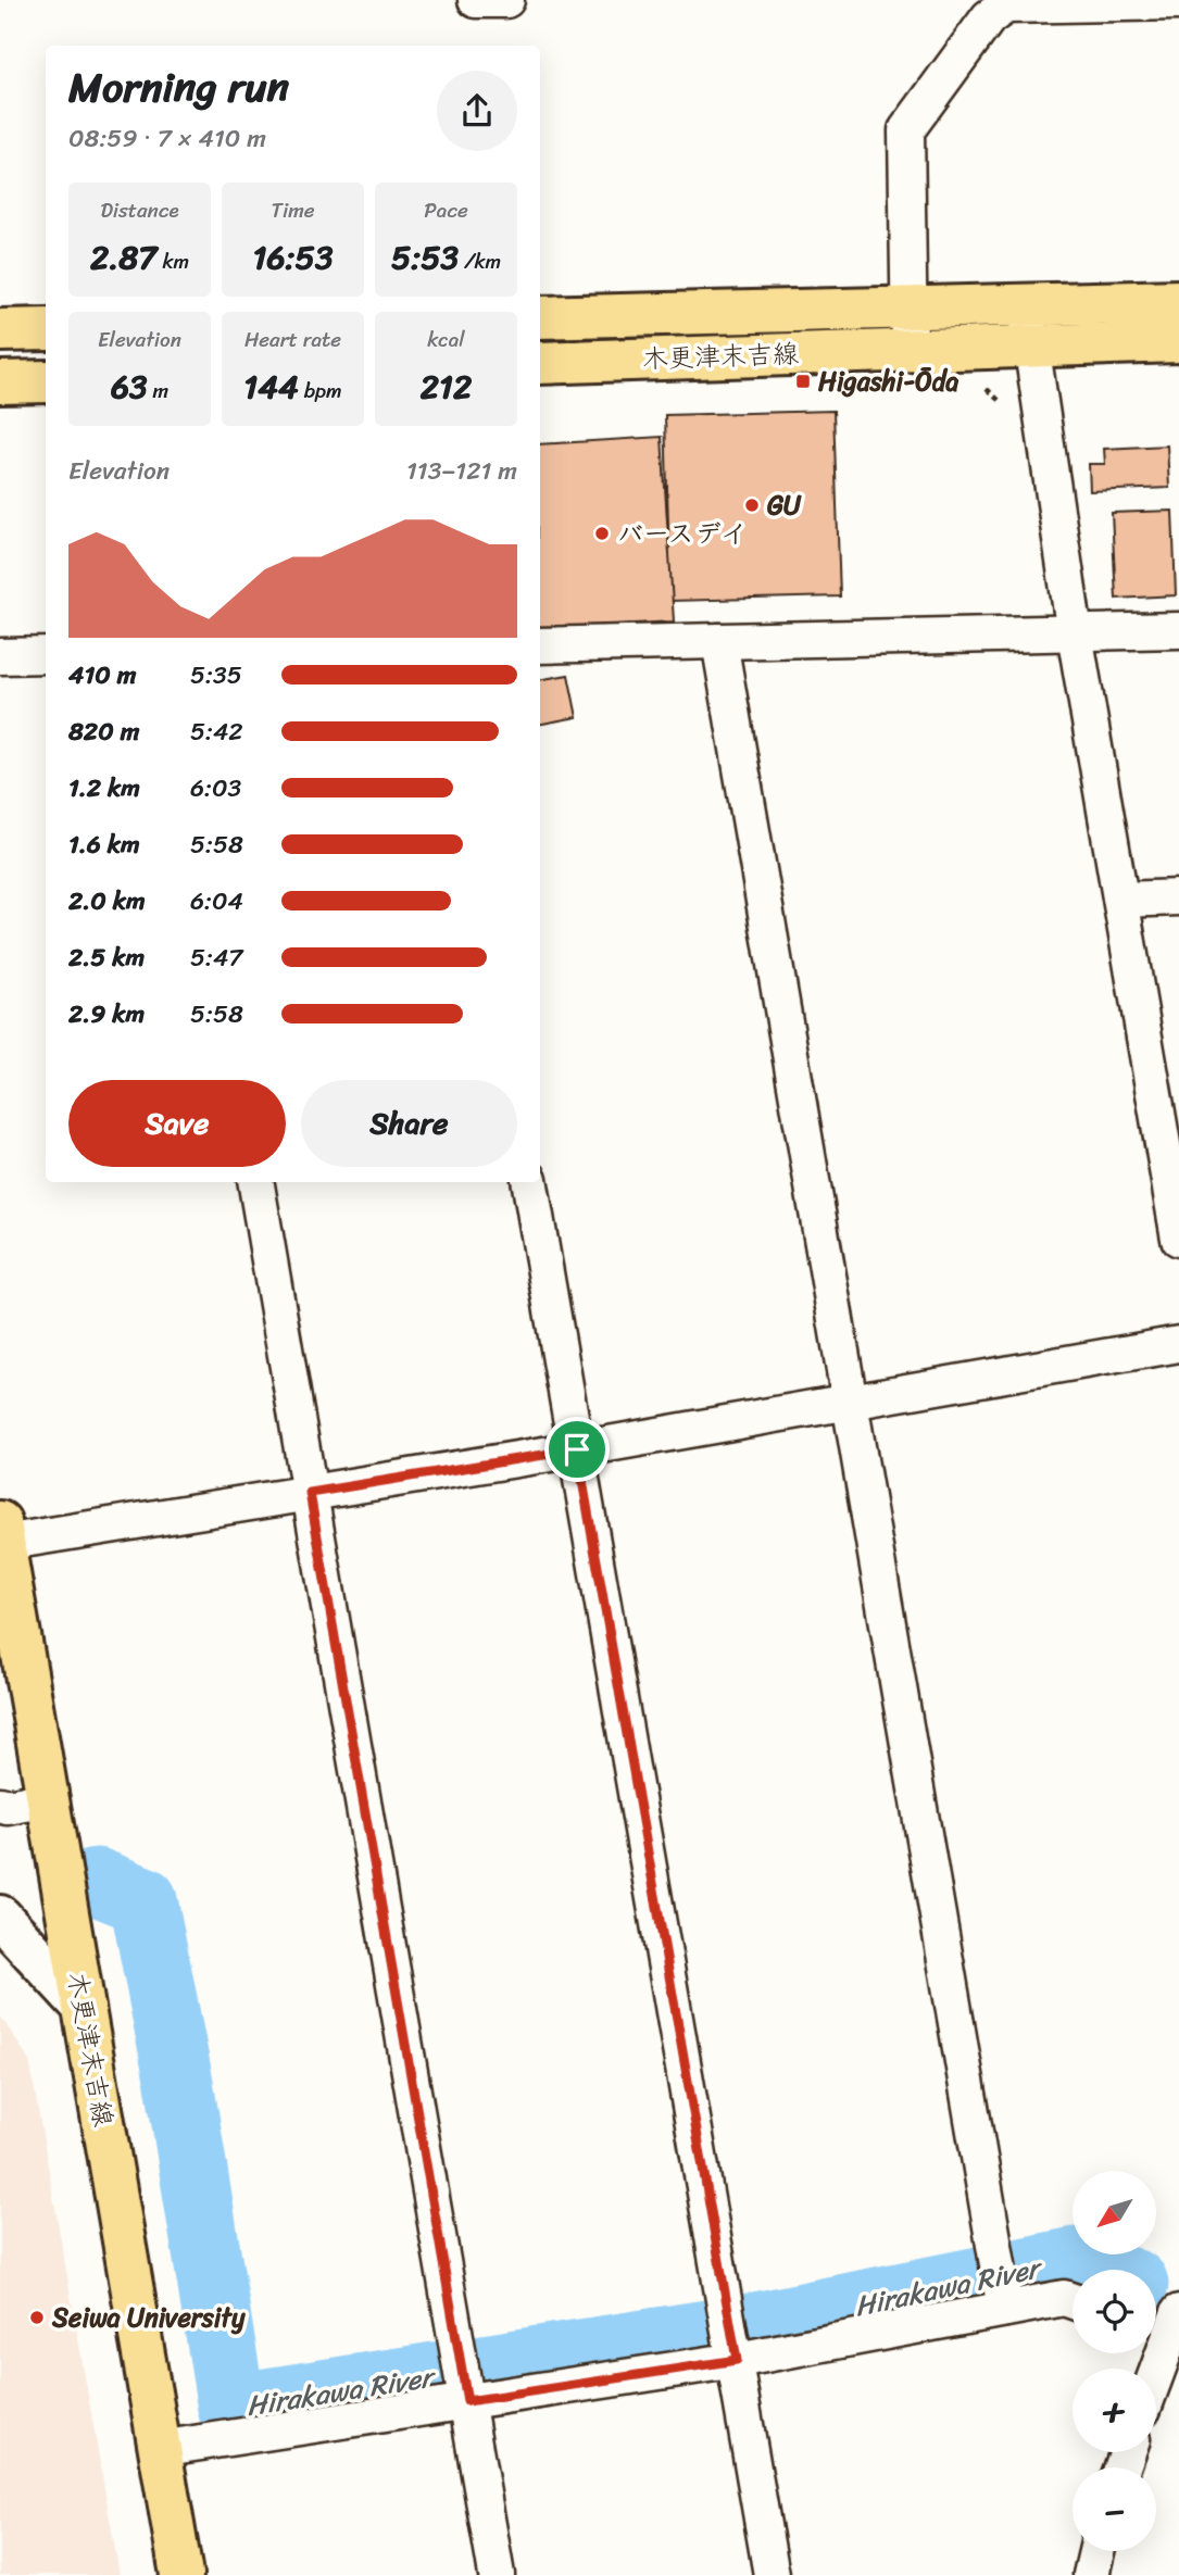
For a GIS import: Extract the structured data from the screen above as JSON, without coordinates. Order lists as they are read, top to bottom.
{
  "streets": {
    "main road": ["木更津末吉線"]
  },
  "water": ["Hirakawa River"],
  "places": {
    "transit": ["Higashi-Ōda"],
    "other": ["GU", "バースデイ", "Seiwa University"]
  },
  "north": "bottom left",
  "page": {
    "heading": ["Morning run", "08:59 · 7 × 410 m"],
    "stats": [
      ["Distance", "2.87 km"],
      ["Time", "16:53"],
      ["Pace", "5:53 /km"],
      ["Elevation", "63 m"],
      ["Heart rate", "144 bpm"],
      ["kcal", "212"]
    ],
    "chart": ["Elevation", "113–121 m"],
    "list": [
      {
        "name": "410 m",
        "note": "5:35"
      },
      {
        "name": "820 m",
        "note": "5:42"
      },
      {
        "name": "1.2 km",
        "note": "6:03"
      },
      {
        "name": "1.6 km",
        "note": "5:58"
      },
      {
        "name": "2.0 km",
        "note": "6:04"
      },
      {
        "name": "2.5 km",
        "note": "5:47"
      },
      {
        "name": "2.9 km",
        "note": "5:58"
      }
    ],
    "buttons": ["Save", "Share"],
    "map_buttons": ["+", "−"]
  }
}
